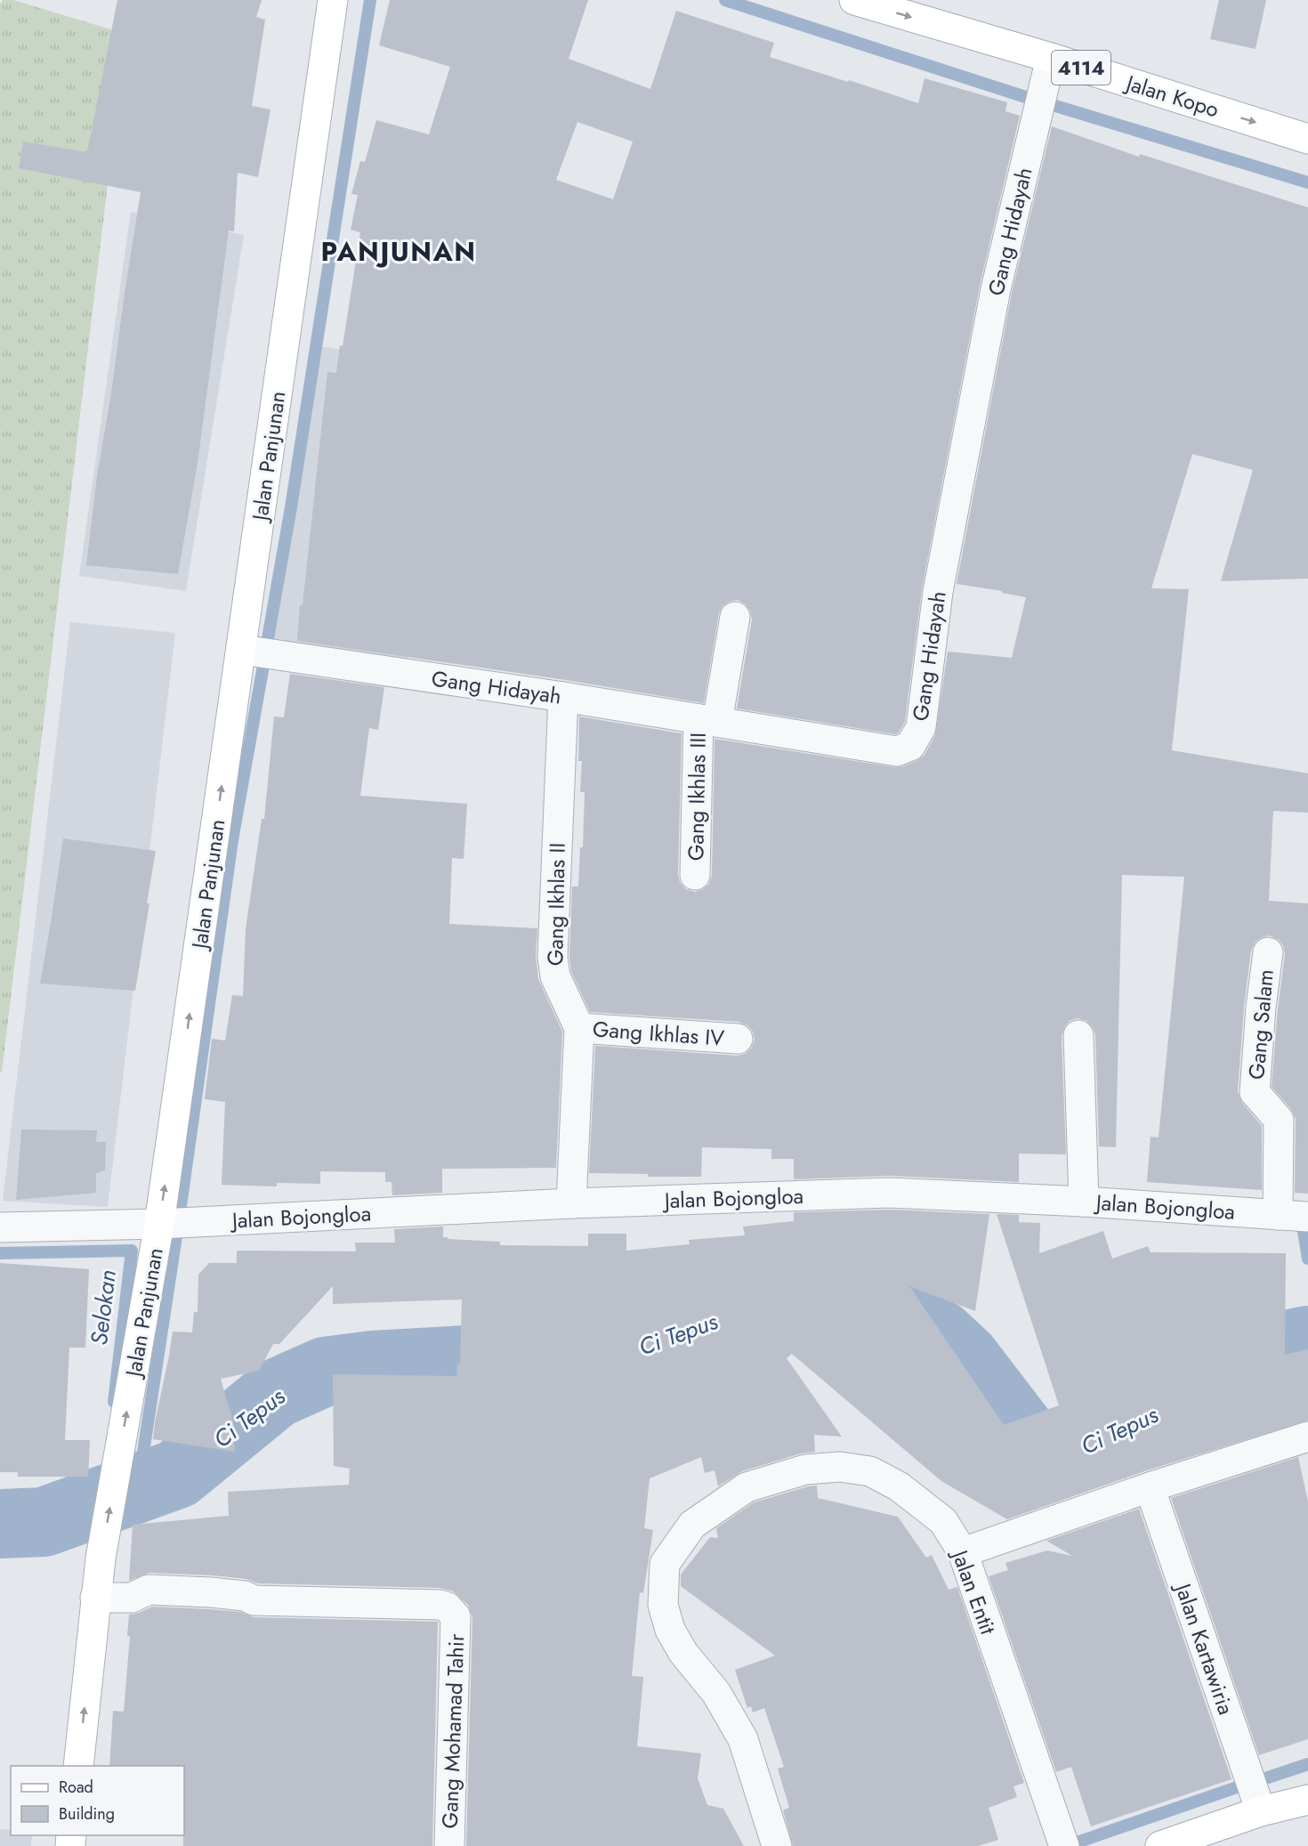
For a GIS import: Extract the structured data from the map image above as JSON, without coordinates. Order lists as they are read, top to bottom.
{
  "streets": {
    "main road": ["4114", "Jalan Kopo", "Jalan Panjunan"],
    "street": [
      "Gang Hidayah",
      "Gang Ikhlas III",
      "Gang Ikhlas II",
      "Gang Salam",
      "Gang Ikhlas IV",
      "Jalan Bojongloa",
      "Jalan Entit",
      "Jalan Kartawiria",
      "Gang Mohamad Tahir"
    ]
  },
  "crossings": [
    ["Jalan Kopo", "Gang Hidayah"],
    ["Gang Hidayah", "Jalan Panjunan"],
    ["Gang Hidayah", "Gang Ikhlas III"],
    ["Gang Hidayah", "Gang Ikhlas II"],
    ["Jalan Panjunan", "Jalan Bojongloa"],
    ["Jalan Panjunan", "Gang Mohamad Tahir"],
    ["Gang Ikhlas II", "Gang Ikhlas IV"],
    ["Gang Ikhlas II", "Jalan Bojongloa"],
    ["Gang Salam", "Jalan Bojongloa"]
  ],
  "one_way": ["Jalan Kopo", "Jalan Panjunan"],
  "districts": ["PANJUNAN"],
  "water": ["Selokan", "Ci Tepus"],
  "legend": ["Road", "Building"]
}
